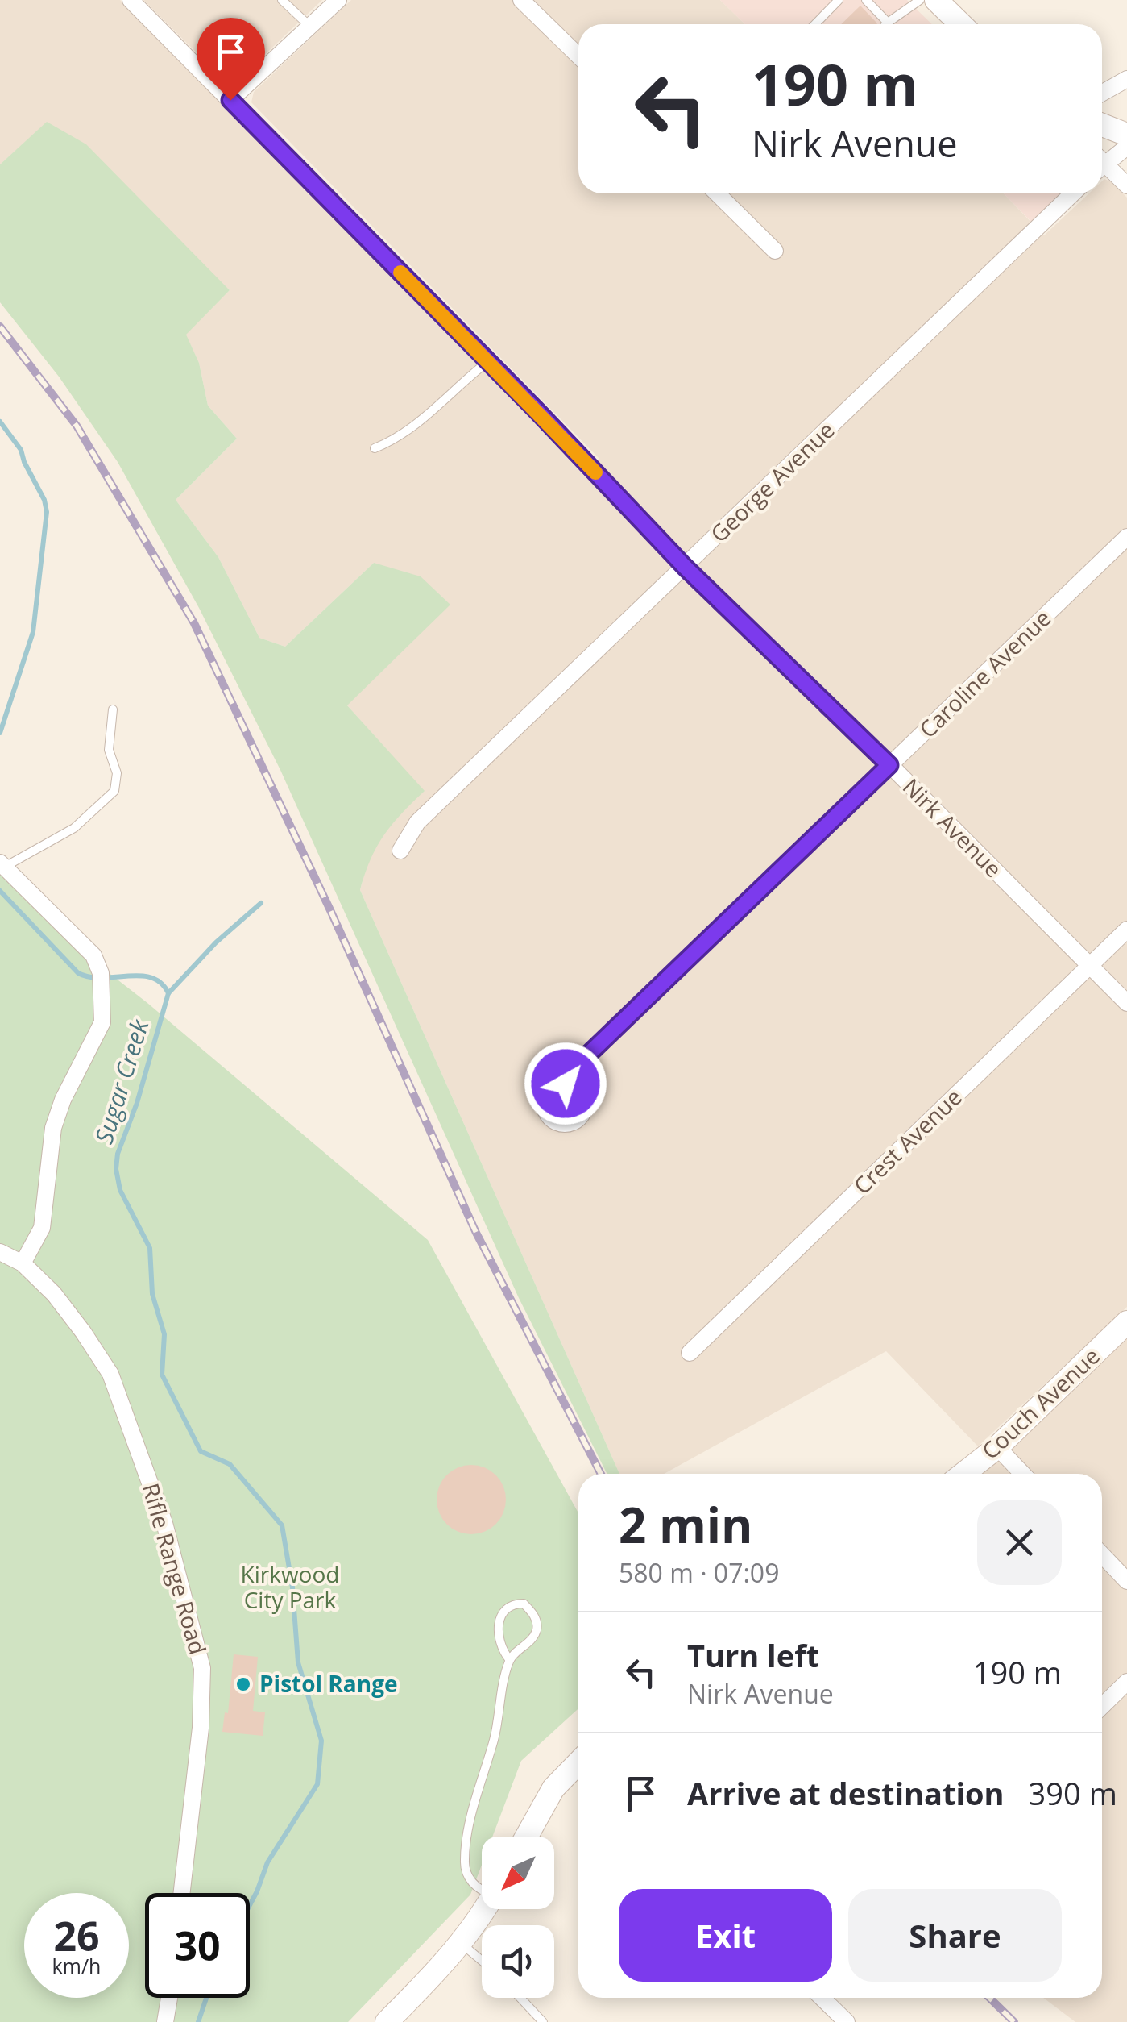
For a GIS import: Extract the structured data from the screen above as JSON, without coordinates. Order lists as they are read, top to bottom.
{
  "streets": {
    "street": [
      "George Avenue",
      "Caroline Avenue",
      "Nirk Avenue",
      "Crest Avenue",
      "Couch Avenue",
      "Rifle Range Road"
    ]
  },
  "crossings": [
    ["George Avenue", "Nirk Avenue"],
    ["Caroline Avenue", "Nirk Avenue"],
    ["Nirk Avenue", "Crest Avenue"]
  ],
  "water": ["Sugar Creek"],
  "parks": ["Kirkwood City Park"],
  "places": ["Pistol Range"],
  "north": "bottom left",
  "page": {
    "turn": ["190 m", "Nirk Avenue"],
    "heading": ["2 min", "580 m · 07:09"],
    "list": [
      {
        "name": "Turn left",
        "note": "Nirk Avenue",
        "value": "190 m"
      },
      {
        "name": "Arrive at destination",
        "value": "390 m"
      }
    ],
    "buttons": ["Exit", "Share"],
    "speed": "26 km/h",
    "limit": "30"
  }
}
